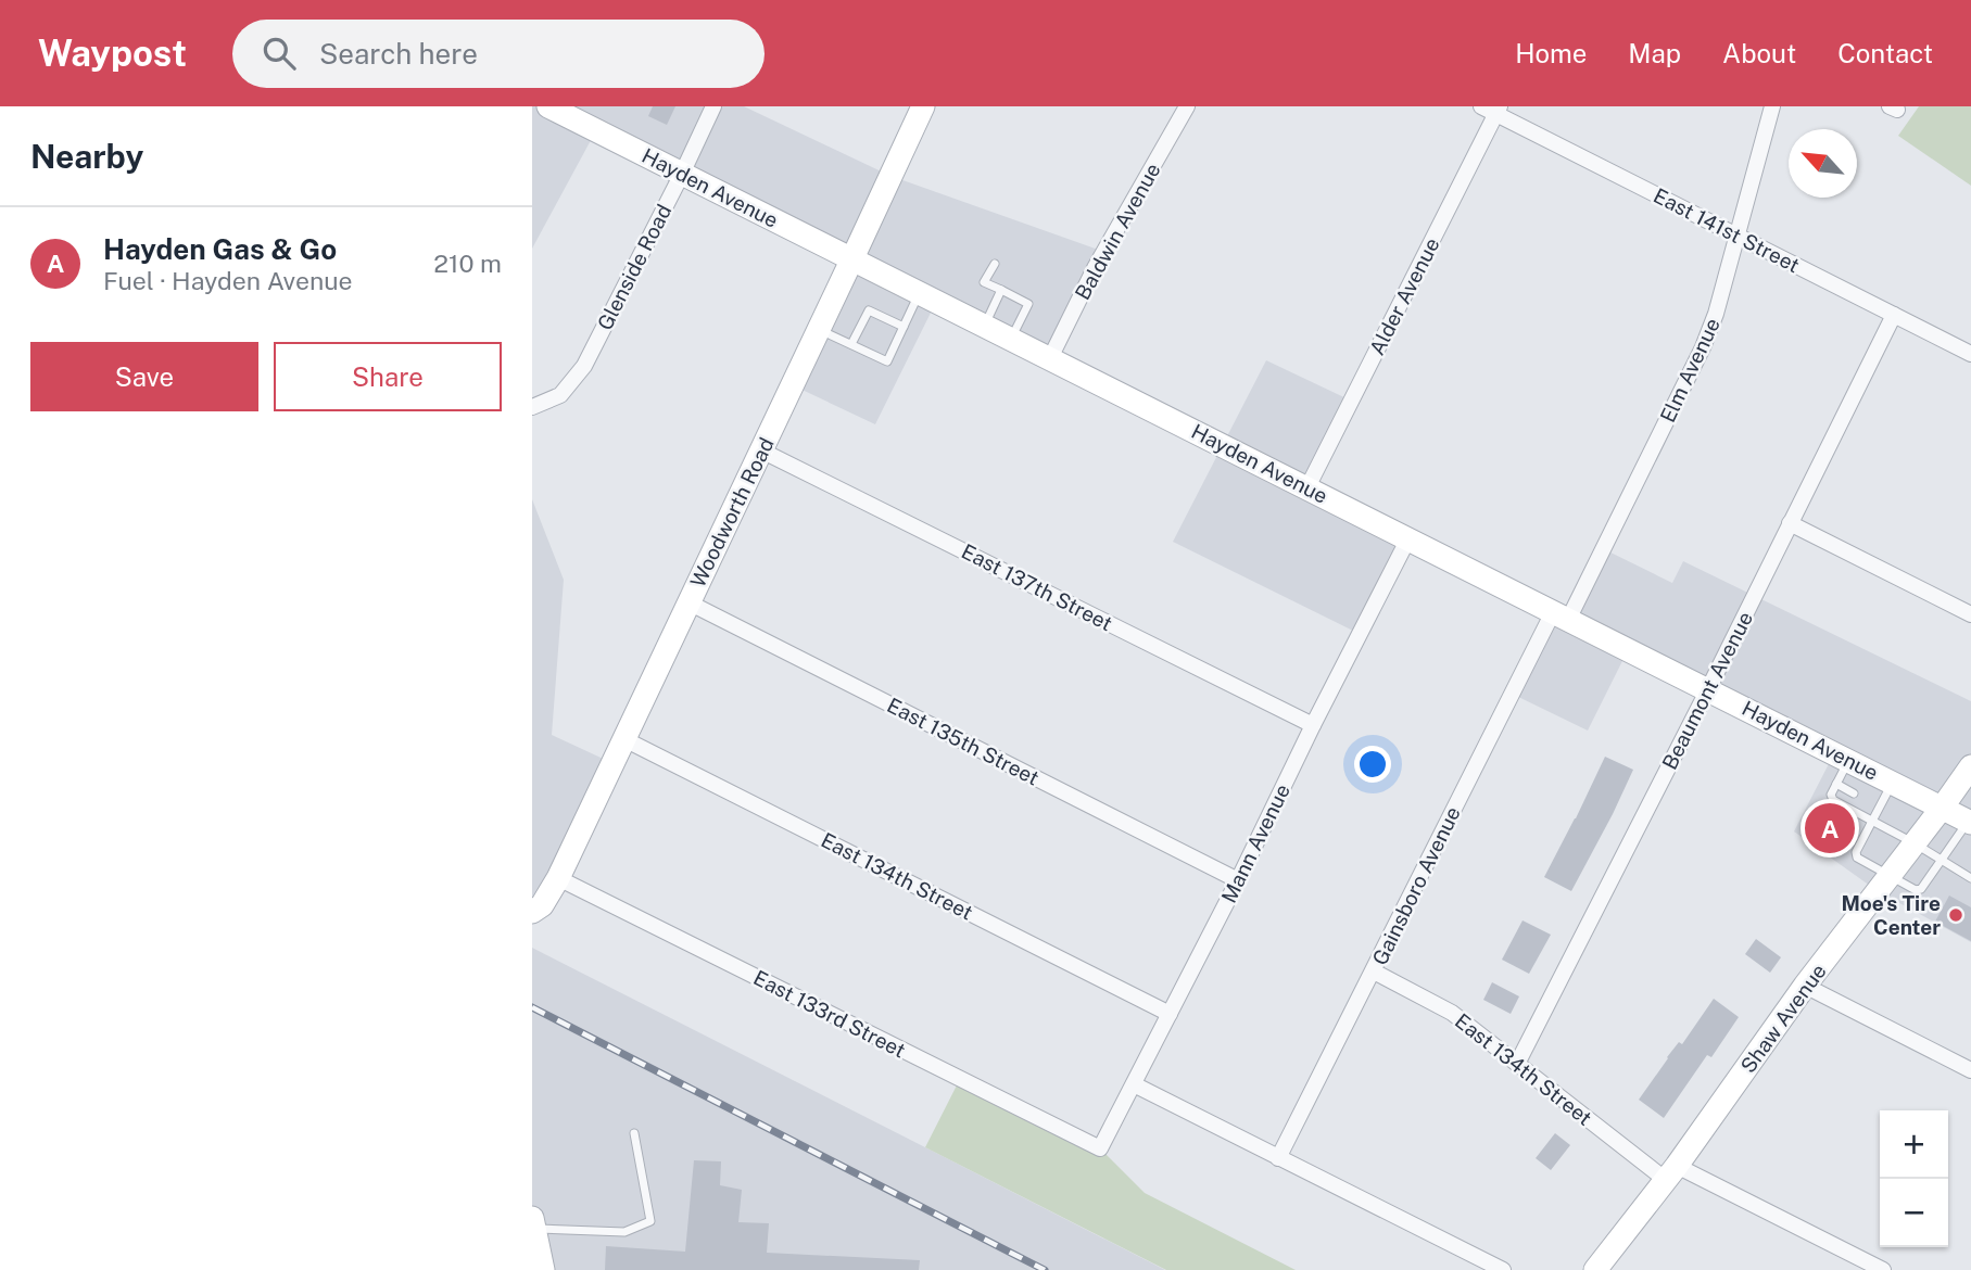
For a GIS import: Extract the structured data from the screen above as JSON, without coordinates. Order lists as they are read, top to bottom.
{
  "streets": {
    "street": [
      "Hayden Avenue",
      "East 141st Street",
      "Baldwin Avenue",
      "Glenside Road",
      "Alder Avenue",
      "Elm Avenue",
      "Woodworth Road",
      "East 137th Street",
      "Beaumont Avenue",
      "East 135th Street",
      "Mann Avenue",
      "East 134th Street",
      "Gainsboro Avenue",
      "East 133rd Street",
      "Shaw Avenue"
    ]
  },
  "crossings": [
    ["Hayden Avenue", "Baldwin Avenue"],
    ["Hayden Avenue", "Glenside Road"],
    ["Hayden Avenue", "Alder Avenue"],
    ["Hayden Avenue", "Elm Avenue"],
    ["Hayden Avenue", "Woodworth Road"],
    ["Hayden Avenue", "Beaumont Avenue"],
    ["Hayden Avenue", "Mann Avenue"],
    ["Hayden Avenue", "Gainsboro Avenue"],
    ["Hayden Avenue", "Shaw Avenue"],
    ["East 141st Street", "Alder Avenue"],
    ["East 141st Street", "Elm Avenue"],
    ["East 141st Street", "Beaumont Avenue"],
    ["Elm Avenue", "Gainsboro Avenue"],
    ["Woodworth Road", "East 137th Street"],
    ["Woodworth Road", "East 135th Street"],
    ["Woodworth Road", "East 134th Street"],
    ["Woodworth Road", "East 133rd Street"],
    ["East 137th Street", "Mann Avenue"],
    ["Beaumont Avenue", "East 134th Street"],
    ["East 135th Street", "Mann Avenue"],
    ["Mann Avenue", "East 134th Street"],
    ["Mann Avenue", "East 133rd Street"],
    ["East 134th Street", "Gainsboro Avenue"],
    ["East 134th Street", "Shaw Avenue"]
  ],
  "places": ["Moe's Tire Center"],
  "north": "top left",
  "page": {
    "header": "Waypost",
    "search": "Search here",
    "nav": [
      "Home",
      "Map",
      "About",
      "Contact"
    ],
    "heading": "Nearby",
    "list": [
      {
        "mark": "A",
        "name": "Hayden Gas & Go",
        "note": "Fuel · Hayden Avenue",
        "value": "210 m"
      }
    ],
    "buttons": ["Save", "Share"],
    "pins": "A",
    "map_buttons": ["+", "−"]
  }
}
